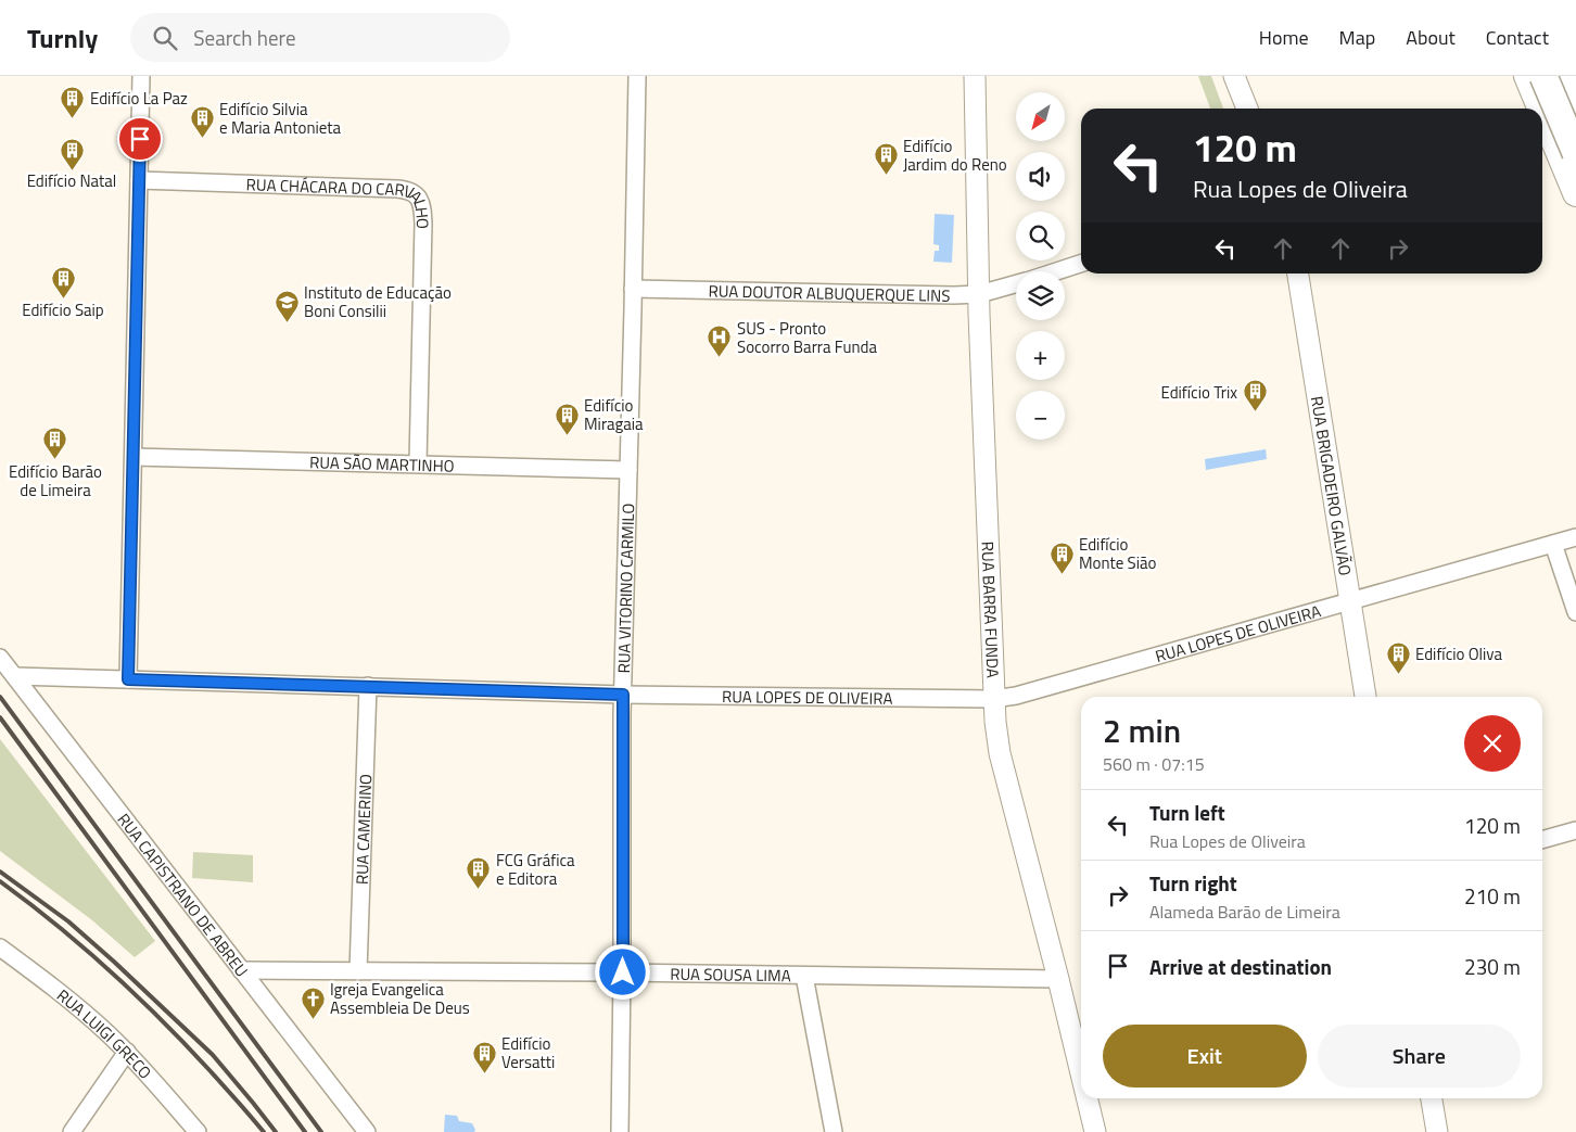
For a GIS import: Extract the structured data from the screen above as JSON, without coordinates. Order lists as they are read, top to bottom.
{
  "streets": {
    "street": [
      "RUA CHÁCARA DO CARVALHO",
      "RUA DOUTOR ALBUQUERQUE LINS",
      "RUA SÃO MARTINHO",
      "RUA BRIGADEIRO GALVÃO",
      "RUA VITORINO CARMILO",
      "RUA BARRA FUNDA",
      "RUA LOPES DE OLIVEIRA",
      "RUA CAMERINO",
      "RUA CAPISTRANO DE ABREU",
      "RUA SOUSA LIMA",
      "RUA LUIGI GRECO"
    ]
  },
  "crossings": [
    ["RUA CHÁCARA DO CARVALHO", "RUA SÃO MARTINHO"],
    ["RUA DOUTOR ALBUQUERQUE LINS", "RUA VITORINO CARMILO"],
    ["RUA DOUTOR ALBUQUERQUE LINS", "RUA BARRA FUNDA"],
    ["RUA SÃO MARTINHO", "RUA VITORINO CARMILO"],
    ["RUA BRIGADEIRO GALVÃO", "RUA LOPES DE OLIVEIRA"],
    ["RUA VITORINO CARMILO", "RUA LOPES DE OLIVEIRA"],
    ["RUA VITORINO CARMILO", "RUA SOUSA LIMA"],
    ["RUA BARRA FUNDA", "RUA LOPES DE OLIVEIRA"],
    ["RUA BARRA FUNDA", "RUA SOUSA LIMA"],
    ["RUA LOPES DE OLIVEIRA", "RUA CAMERINO"],
    ["RUA LOPES DE OLIVEIRA", "RUA CAPISTRANO DE ABREU"],
    ["RUA CAMERINO", "RUA SOUSA LIMA"],
    ["RUA CAPISTRANO DE ABREU", "RUA SOUSA LIMA"]
  ],
  "places": {
    "building": [
      "Edifício La Paz",
      "Edifício Silvia e Maria Antonieta",
      "Edifício Natal",
      "Edifício Jardim do Reno",
      "Edifício Saip",
      "Edifício Trix",
      "Edifício Miragaia",
      "Edifício Barão de Limeira",
      "Edifício Monte Sião",
      "Edifício Oliva",
      "FCG Gráfica e Editora",
      "Edifício Versatti"
    ],
    "school or university": ["Instituto de Educação Boni Consilii"],
    "hospital": ["SUS - Pronto Socorro Barra Funda"],
    "church": ["Igreja Evangelica Assembleia De Deus"]
  },
  "north": "bottom left",
  "page": {
    "header": "Turnly",
    "search": "Search here",
    "nav": [
      "Home",
      "Map",
      "About",
      "Contact"
    ],
    "map_buttons": ["+", "−"],
    "turn": ["120 m", "Rua Lopes de Oliveira"],
    "heading": ["2 min", "560 m · 07:15"],
    "list": [
      {
        "name": "Turn left",
        "note": "Rua Lopes de Oliveira",
        "value": "120 m"
      },
      {
        "name": "Turn right",
        "note": "Alameda Barão de Limeira",
        "value": "210 m"
      },
      {
        "name": "Arrive at destination",
        "value": "230 m"
      }
    ],
    "buttons": ["Exit", "Share"]
  }
}
